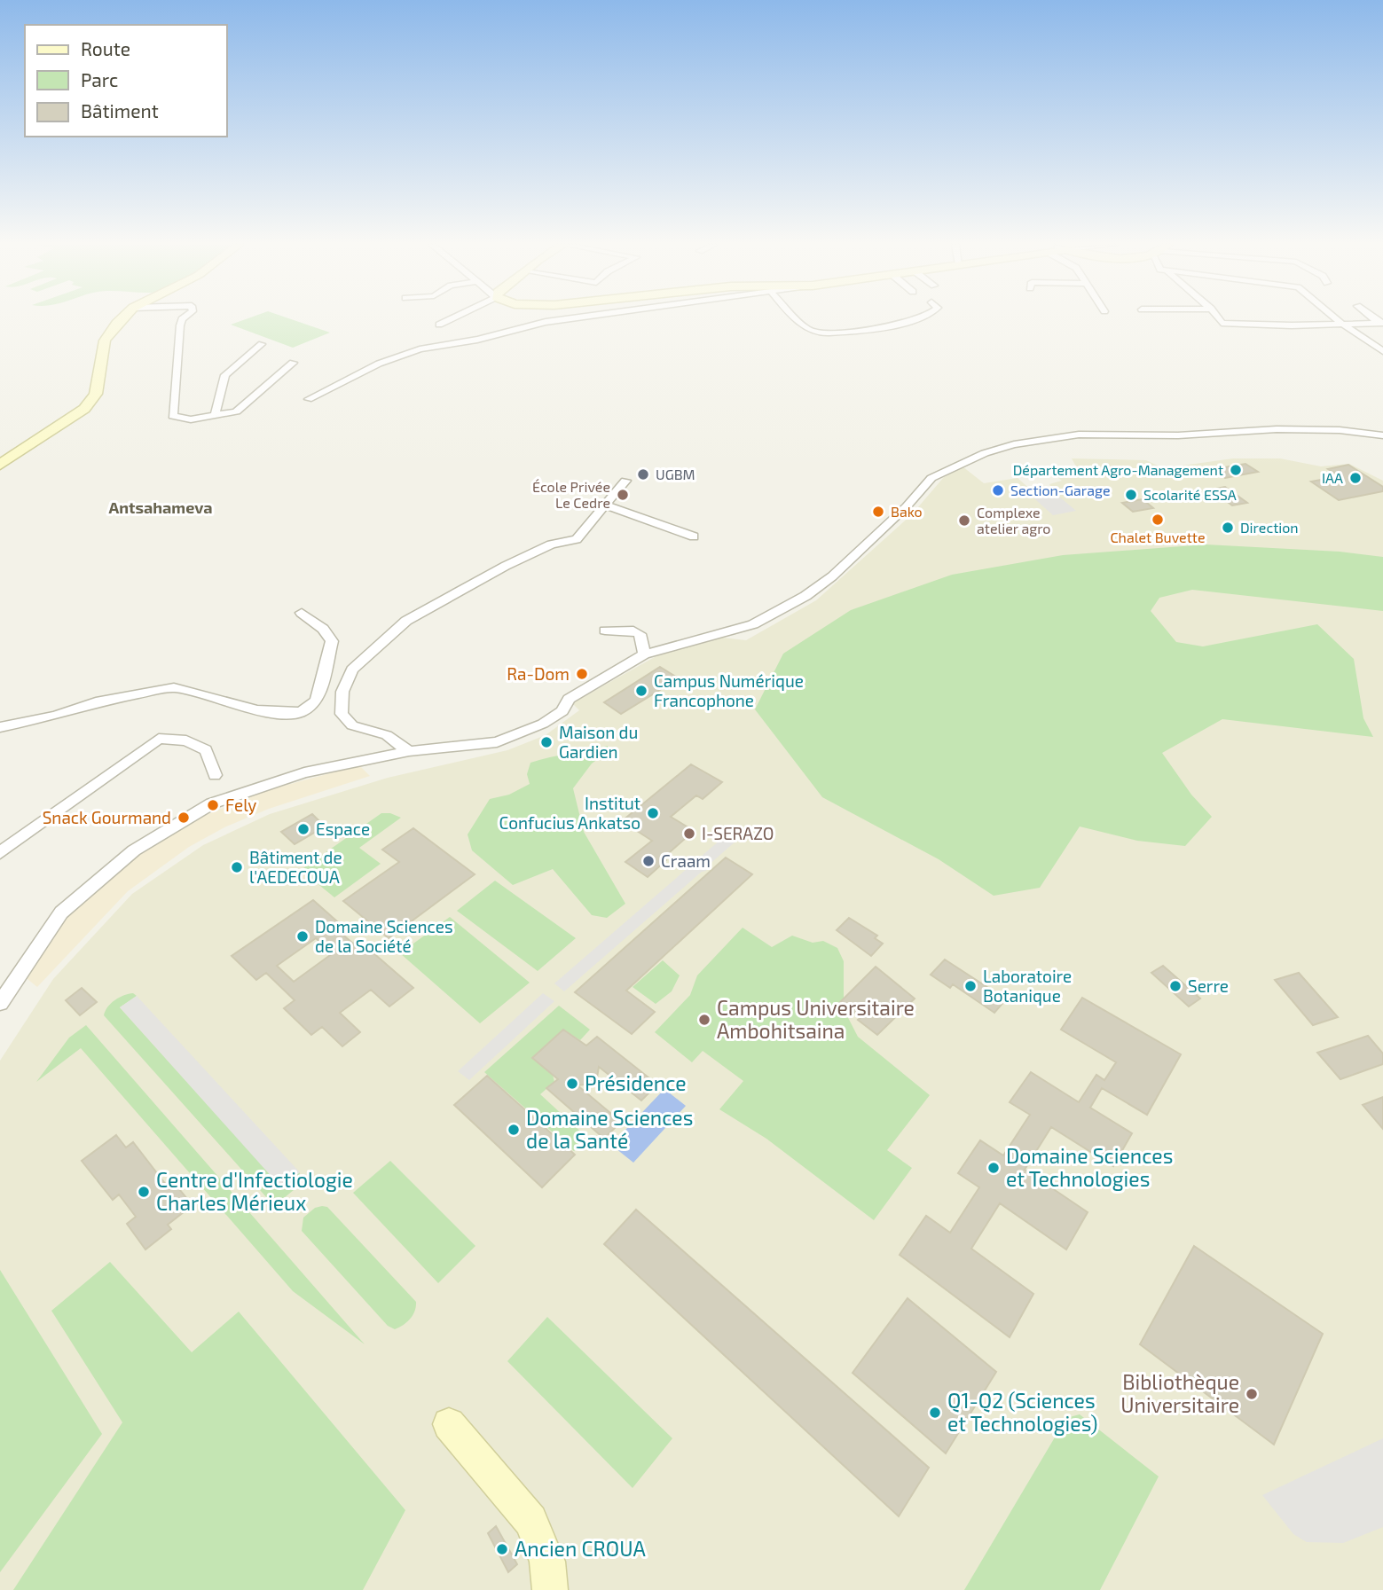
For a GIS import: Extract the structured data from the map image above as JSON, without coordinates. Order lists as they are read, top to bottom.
{
  "districts": ["Antsahameva"],
  "places": [
    "Département Agro-Management",
    "UGBM",
    "IAA",
    "Section-Garage",
    "École Privée Le Cedre",
    "Scolarité ESSA",
    "Bako",
    "Chalet Buvette",
    "Complexe atelier agro",
    "Direction",
    "Ra-Dom",
    "Campus Numérique Francophone",
    "Maison du Gardien",
    "Fely",
    "Institut Confucius Ankatso",
    "Snack Gourmand",
    "Espace",
    "I-SERAZO",
    "Craam",
    "Bâtiment de l'AEDECOUA",
    "Domaine Sciences de la Société",
    "Laboratoire Botanique",
    "Serre",
    "Campus Universitaire Ambohitsaina",
    "Présidence",
    "Domaine Sciences de la Santé",
    "Domaine Sciences et Technologies",
    "Centre d'Infectiologie Charles Mérieux",
    "Bibliothèque Universitaire",
    "Q1-Q2 (Sciences et Technologies)",
    "Ancien CROUA"
  ],
  "legend": ["Route", "Parc", "Bâtiment"]
}
